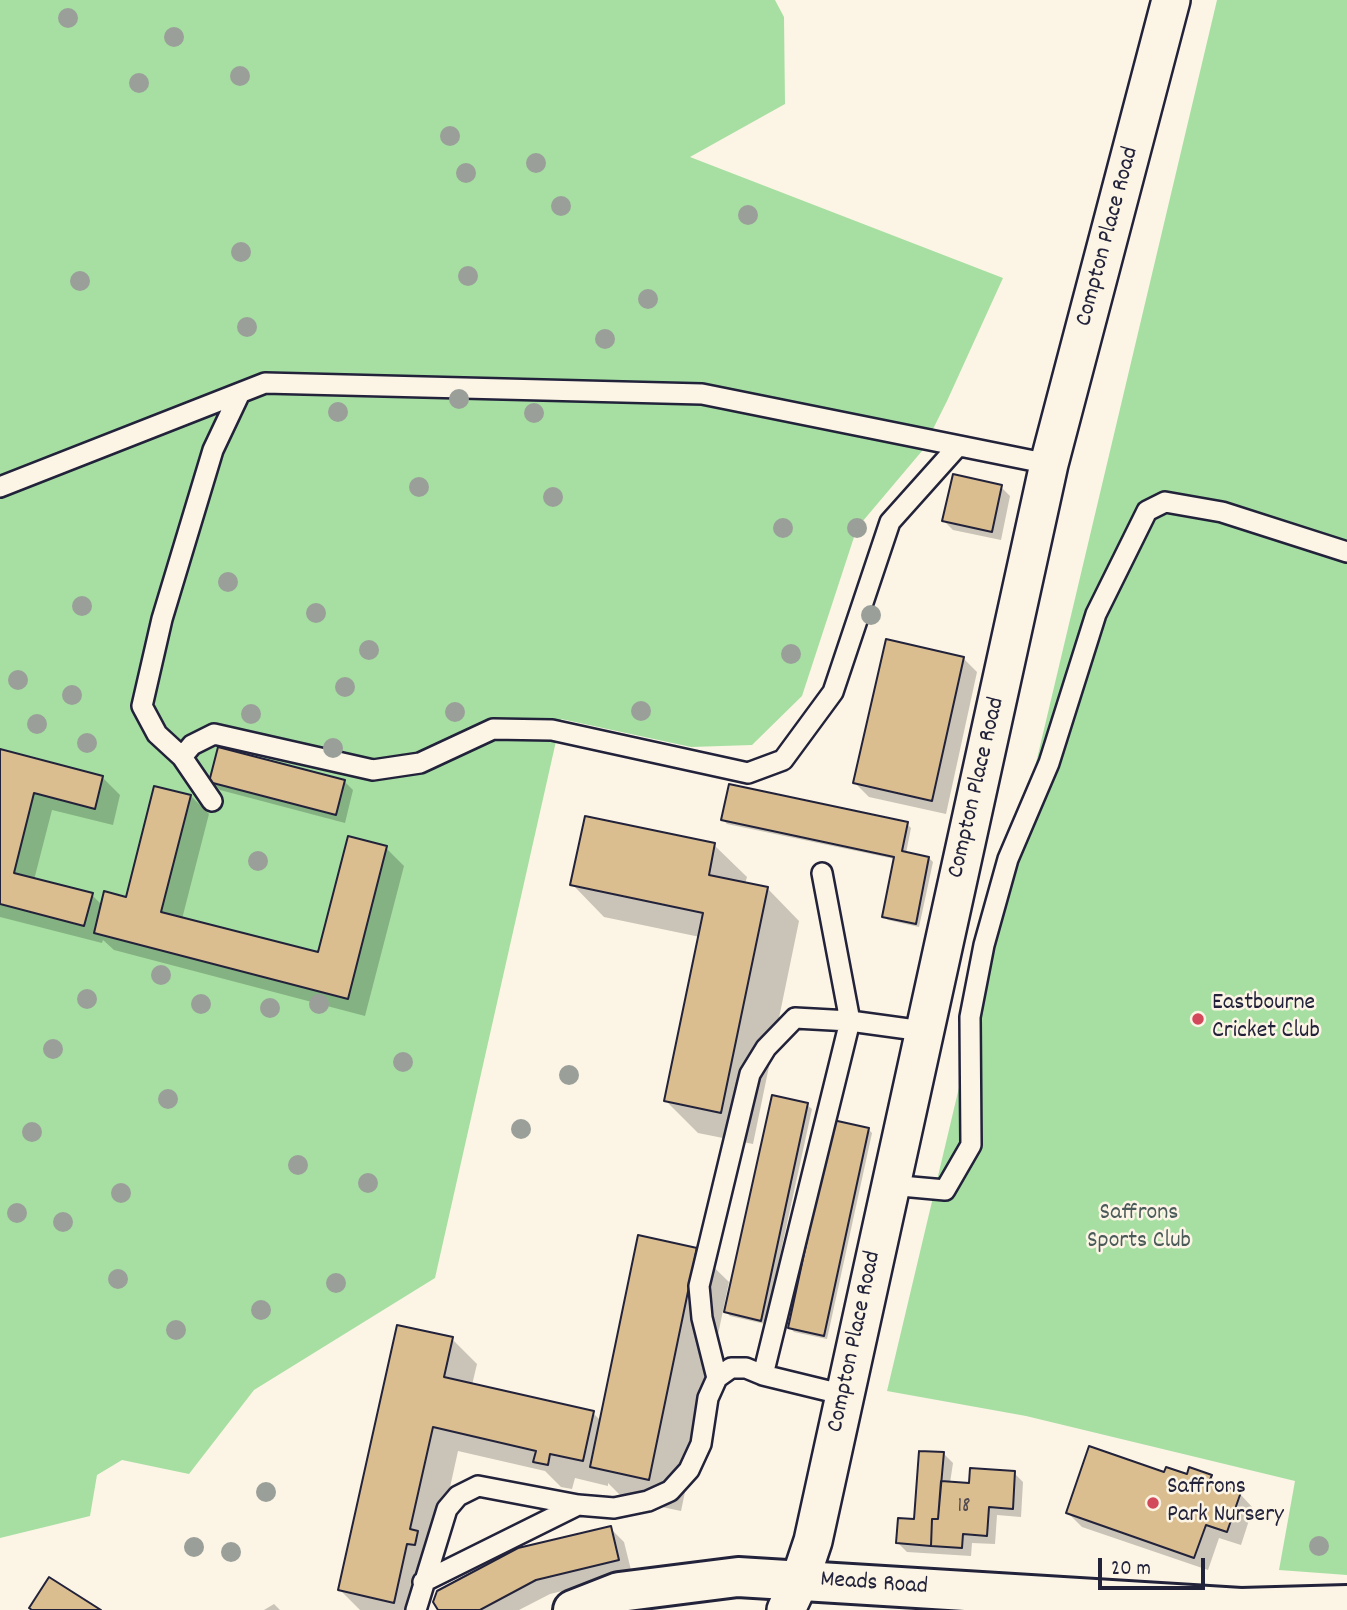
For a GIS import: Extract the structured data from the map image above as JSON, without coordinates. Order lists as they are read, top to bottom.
{
  "streets": {
    "street": ["Compton Place Road", "Meads Road"]
  },
  "crossings": [
    ["Compton Place Road", "Meads Road"]
  ],
  "parks": ["Saffrons Sports Club"],
  "places": ["Eastbourne Cricket Club", "Saffrons Park Nursery"],
  "house_numbers": ["18"],
  "scale_bar": "20 m"
}
